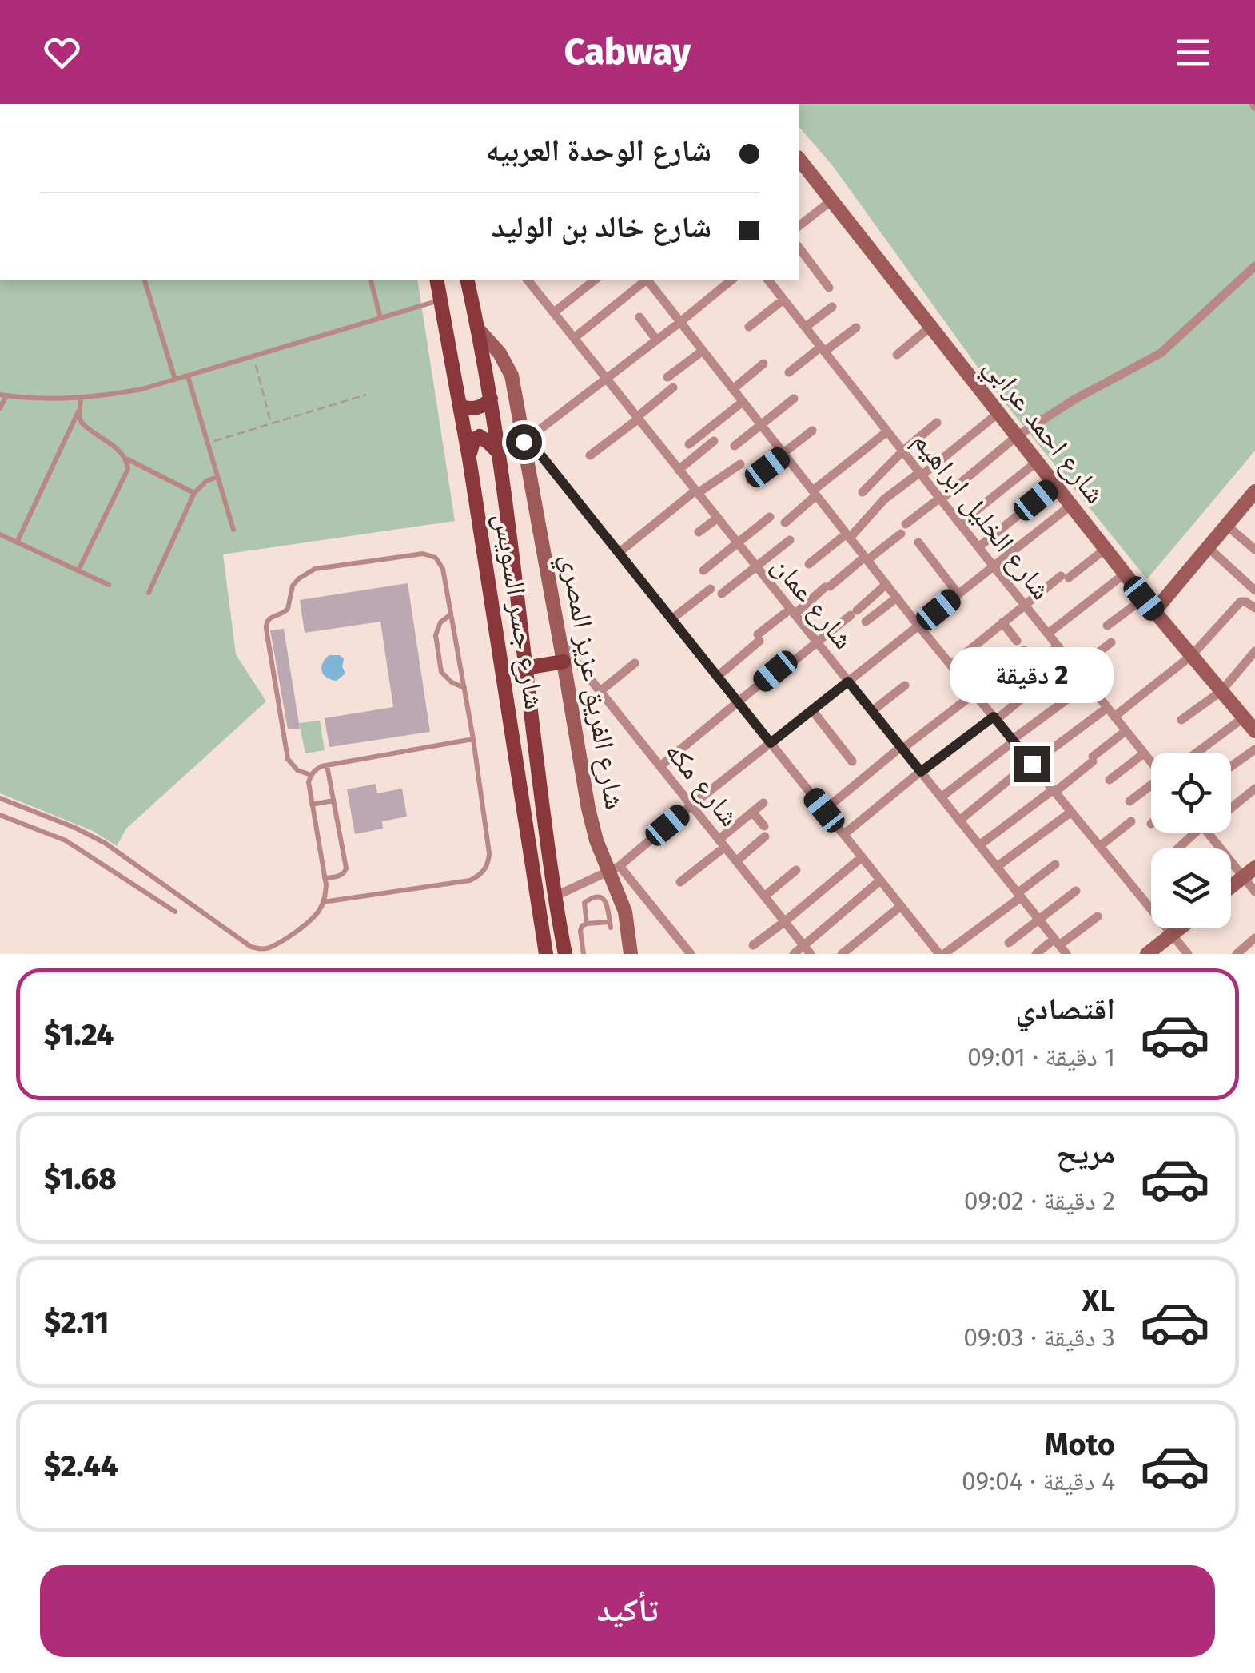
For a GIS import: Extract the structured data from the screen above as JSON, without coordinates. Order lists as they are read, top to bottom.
{
  "streets": {
    "main road": ["شارع جسر السويس"],
    "street": [
      "شارع احمد عرابي",
      "شارع الخليل ابراهيم",
      "شارع عمان",
      "شارع الفريق عزيز المصري",
      "شارع مكه"
    ]
  },
  "crossings": [
    ["شارع جسر السويس", "شارع الفريق عزيز المصري"],
    ["شارع الفريق عزيز المصري", "شارع مكه"]
  ],
  "page": {
    "header": "Cabway",
    "banner": ["شارع الوحدة العربيه", "شارع خالد بن الوليد"],
    "bubble": "2 دقيقة",
    "list": [
      {
        "name": "اقتصادي",
        "note": "1 دقيقة · 09:01",
        "value": "$1.24"
      },
      {
        "name": "مريح",
        "note": "2 دقيقة · 09:02",
        "value": "$1.68"
      },
      {
        "name": "XL",
        "note": "3 دقيقة · 09:03",
        "value": "$2.11"
      },
      {
        "name": "Moto",
        "note": "4 دقيقة · 09:04",
        "value": "$2.44"
      }
    ],
    "buttons": "تأكيد"
  }
}
